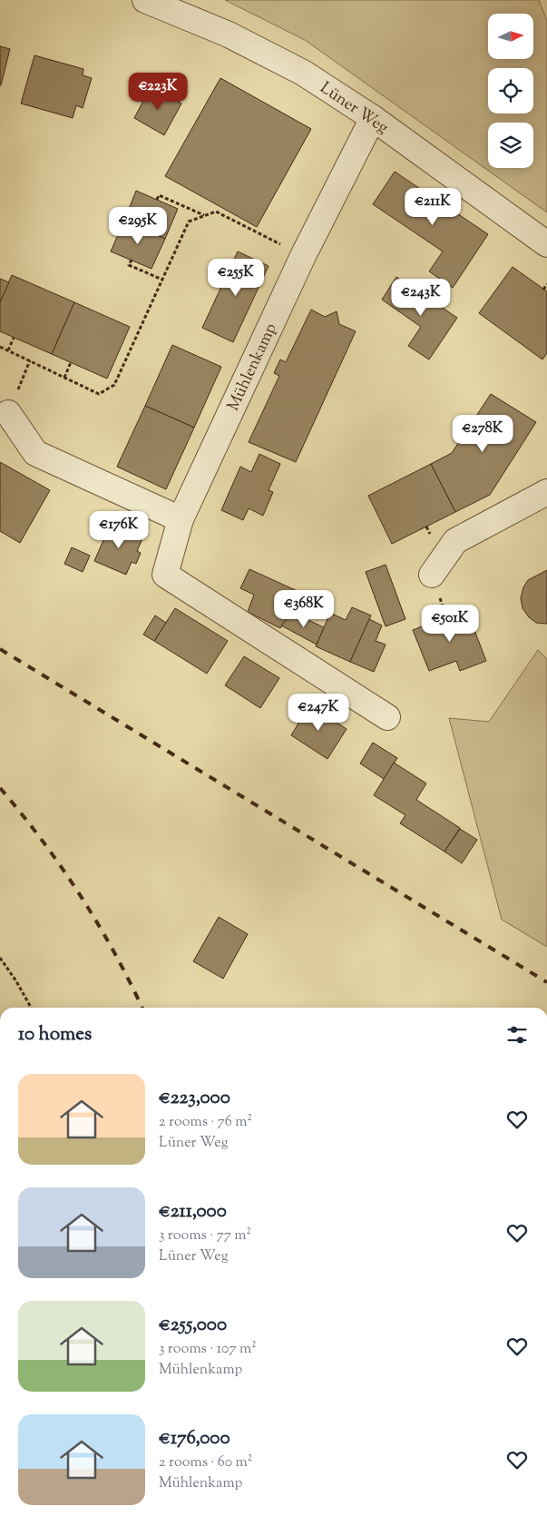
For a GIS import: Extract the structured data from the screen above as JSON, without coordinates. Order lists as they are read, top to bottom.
{
  "streets": {
    "street": ["Lüner Weg", "Mühlenkamp"]
  },
  "crossings": [
    ["Lüner Weg", "Mühlenkamp"]
  ],
  "north": "right",
  "page": {
    "price": [
      "€223K",
      "€211K",
      "€295K",
      "€255K",
      "€243K",
      "€278K",
      "€176K",
      "€368K",
      "€501K",
      "€247K"
    ],
    "heading": "10 homes",
    "list": [
      {
        "name": "€223,000",
        "note": "2 rooms · 76 m² · Lüner Weg"
      },
      {
        "name": "€211,000",
        "note": "3 rooms · 77 m² · Lüner Weg"
      },
      {
        "name": "€255,000",
        "note": "3 rooms · 107 m² · Mühlenkamp"
      },
      {
        "name": "€176,000",
        "note": "2 rooms · 60 m² · Mühlenkamp"
      }
    ]
  }
}
